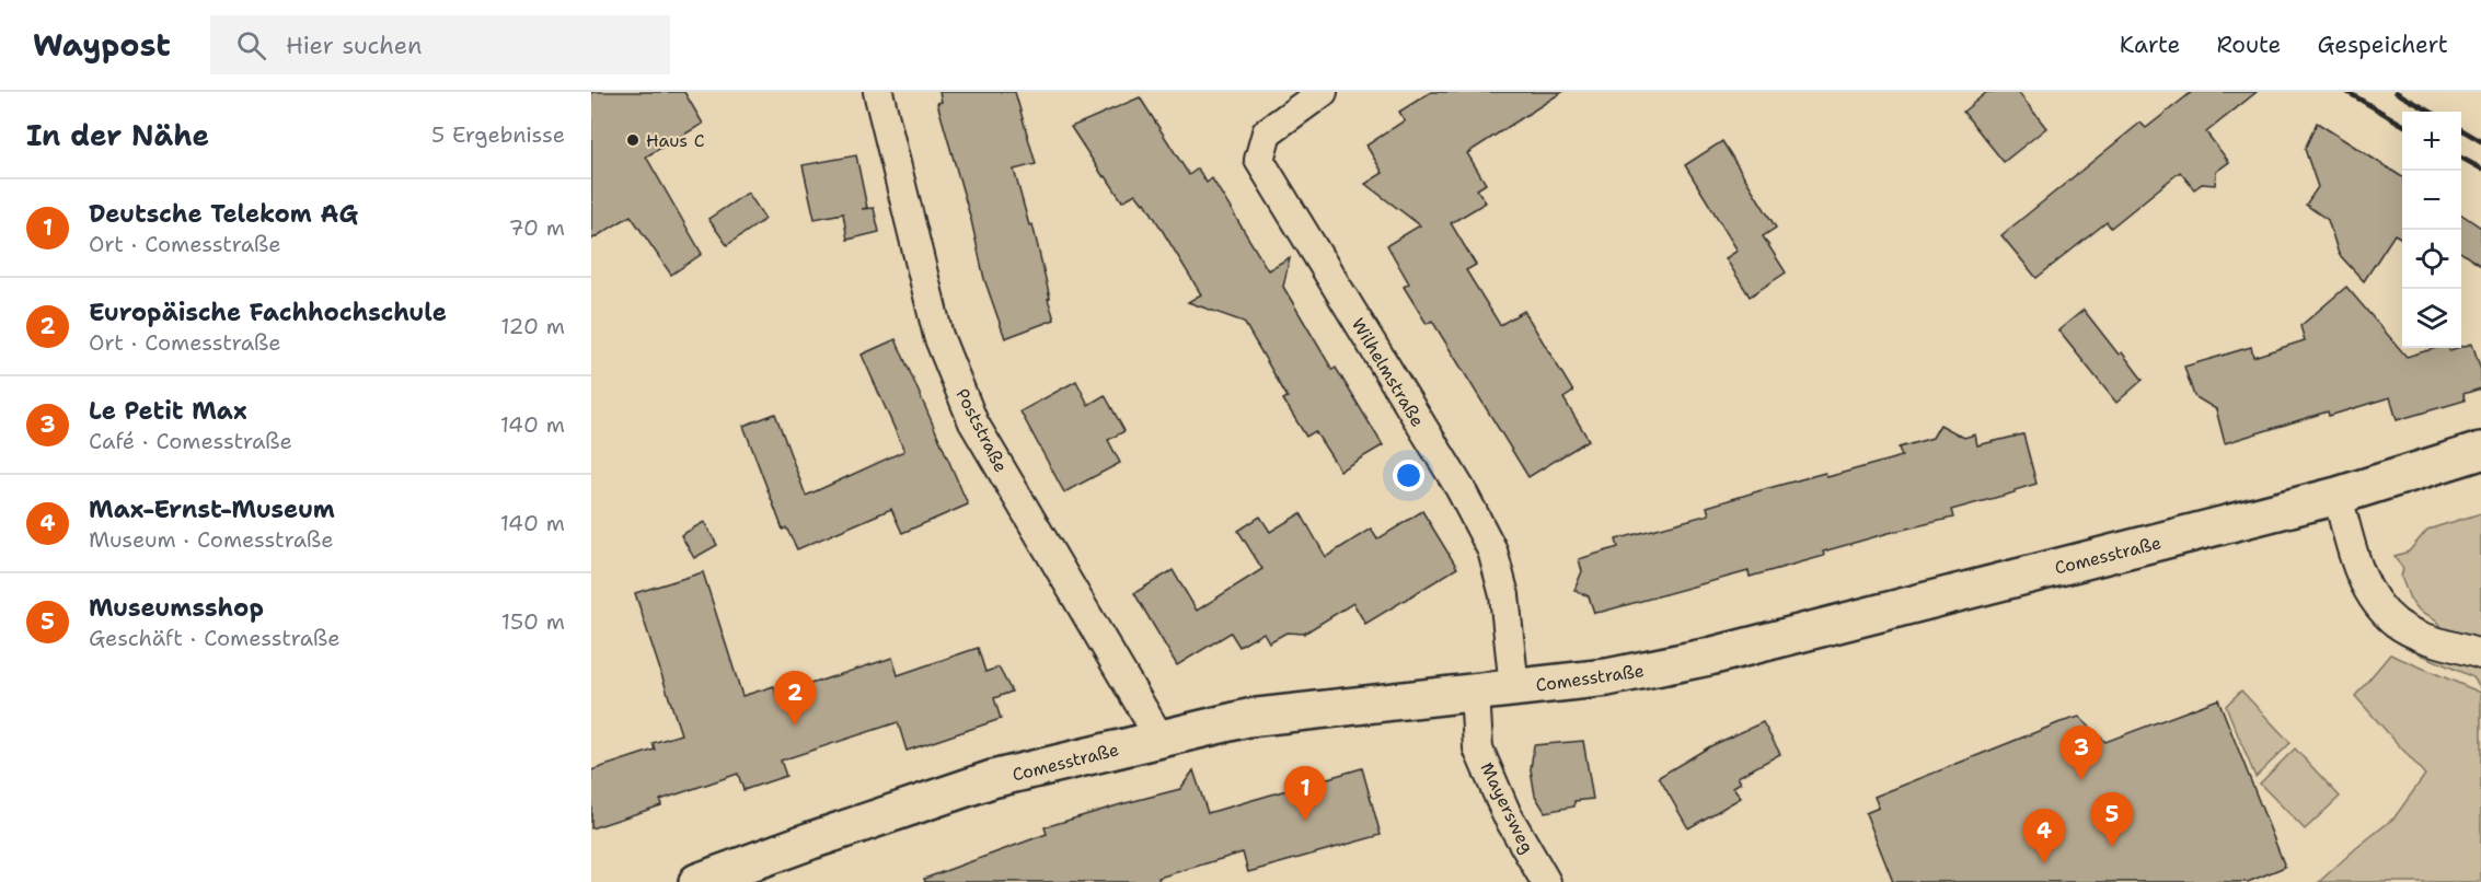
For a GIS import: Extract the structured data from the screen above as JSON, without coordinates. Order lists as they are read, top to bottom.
{
  "streets": {
    "main road": ["Comesstraße"],
    "street": ["Wilhelmstraße", "Poststraße", "Mayersweg"]
  },
  "crossings": [
    ["Wilhelmstraße", "Comesstraße"],
    ["Poststraße", "Comesstraße"],
    ["Comesstraße", "Mayersweg"]
  ],
  "places": ["Haus C"],
  "page": {
    "header": "Waypost",
    "search": "Hier suchen",
    "nav": ["Karte", "Route", "Gespeichert"],
    "heading": ["In der Nähe", "5 Ergebnisse"],
    "map_buttons": ["+", "−"],
    "list": [
      {
        "mark": "1",
        "name": "Deutsche Telekom AG",
        "note": "Ort · Comesstraße",
        "value": "70 m"
      },
      {
        "mark": "2",
        "name": "Europäische Fachhochschule",
        "note": "Ort · Comesstraße",
        "value": "120 m"
      },
      {
        "mark": "3",
        "name": "Le Petit Max",
        "note": "Café · Comesstraße",
        "value": "140 m"
      },
      {
        "mark": "4",
        "name": "Max-Ernst-Museum",
        "note": "Museum · Comesstraße",
        "value": "140 m"
      },
      {
        "mark": "5",
        "name": "Museumsshop",
        "note": "Geschäft · Comesstraße",
        "value": "150 m"
      }
    ],
    "pins": [
      "2",
      "3",
      "1",
      "5",
      "4"
    ]
  }
}
